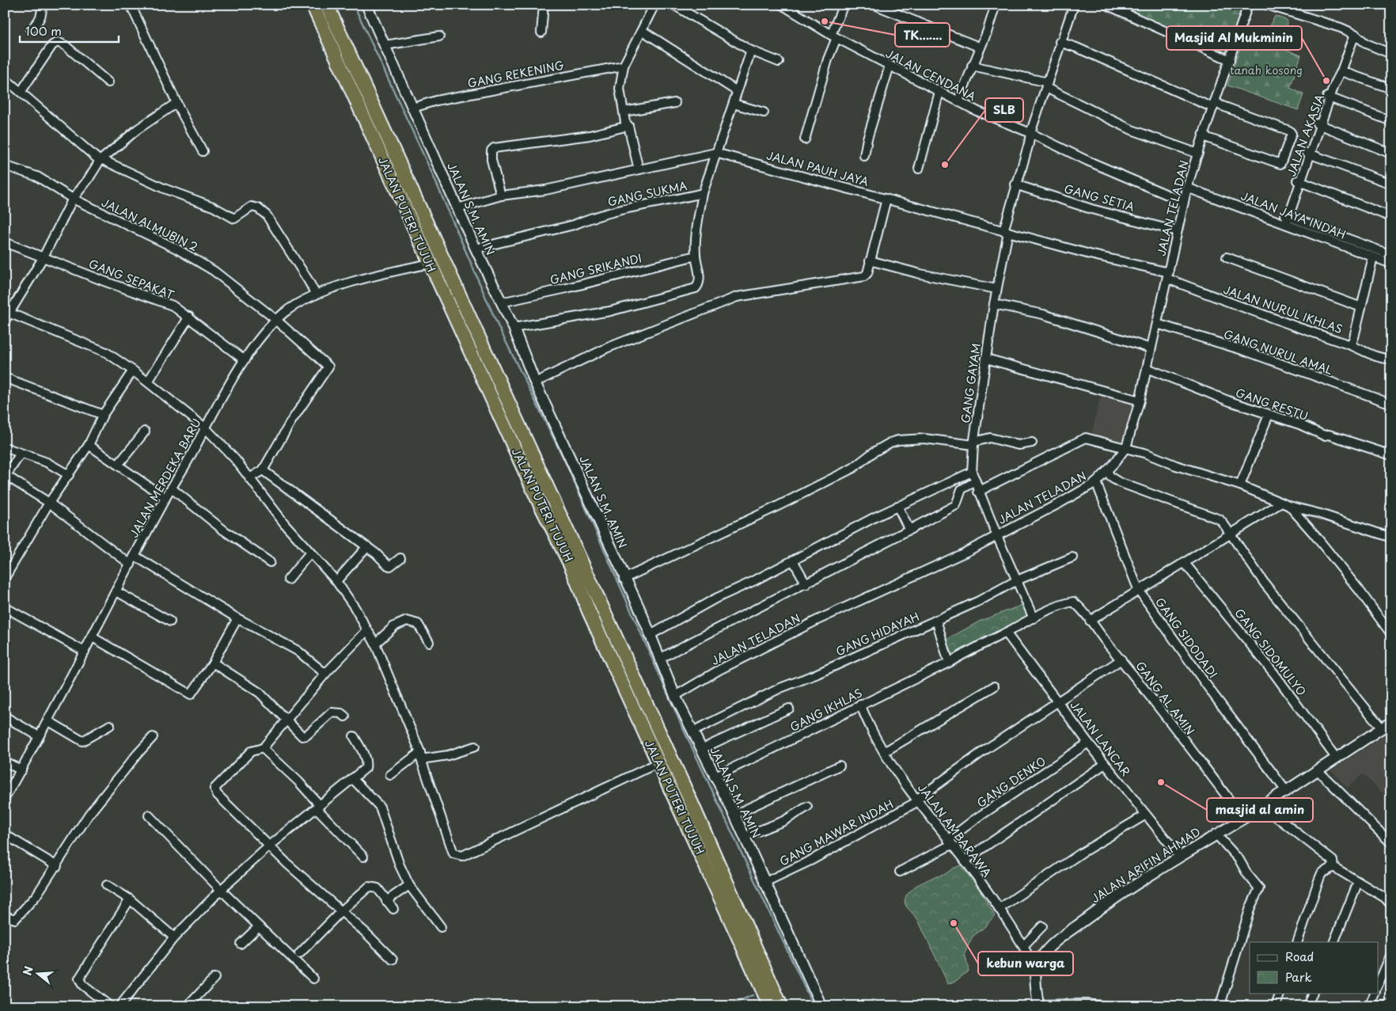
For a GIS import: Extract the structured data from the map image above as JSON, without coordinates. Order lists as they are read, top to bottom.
{
  "streets": {
    "highway": ["JALAN PUTERI TUJUH"],
    "street": [
      "GANG REKENING",
      "JALAN CENDANA",
      "JALAN AKASIA",
      "JALAN PAUH JAYA",
      "GANG SUKMA",
      "GANG SETIA",
      "JALAN TELADAN",
      "JALAN S.M. AMIN",
      "JALAN JAYA INDAH",
      "JALAN ALMUBIN 2",
      "GANG SRIKANDI",
      "GANG SEPAKAT",
      "JALAN NURUL IKHLAS",
      "GANG NURUL AMAL",
      "GANG GAYAM",
      "GANG RESTU",
      "JALAN MERDEKA BARU",
      "GANG HIDAYAH",
      "GANG SIDODADI",
      "GANG SIDOMULYO",
      "GANG AL AMIN",
      "GANG IKHLAS",
      "JALAN LANCAR",
      "GANG DENKO",
      "JALAN AMBARAWA",
      "GANG MAWAR INDAH",
      "JALAN ARIFIN AHMAD"
    ]
  },
  "crossings": [
    ["GANG REKENING", "JALAN S.M. AMIN"],
    ["JALAN CENDANA", "JALAN TELADAN"],
    ["JALAN CENDANA", "GANG GAYAM"],
    ["JALAN AKASIA", "JALAN JAYA INDAH"],
    ["JALAN PAUH JAYA", "GANG SUKMA"],
    ["JALAN PAUH JAYA", "JALAN TELADAN"],
    ["JALAN PAUH JAYA", "JALAN S.M. AMIN"],
    ["JALAN PAUH JAYA", "JALAN NURUL IKHLAS"],
    ["JALAN PAUH JAYA", "GANG GAYAM"],
    ["GANG SUKMA", "JALAN S.M. AMIN"],
    ["GANG SETIA", "JALAN TELADAN"],
    ["GANG SETIA", "GANG GAYAM"],
    ["JALAN TELADAN", "JALAN S.M. AMIN"],
    ["JALAN TELADAN", "JALAN JAYA INDAH"],
    ["JALAN TELADAN", "JALAN NURUL IKHLAS"],
    ["JALAN TELADAN", "GANG NURUL AMAL"],
    ["JALAN TELADAN", "GANG GAYAM"],
    ["JALAN TELADAN", "GANG RESTU"],
    ["JALAN TELADAN", "GANG SIDODADI"],
    ["JALAN S.M. AMIN", "GANG SRIKANDI"],
    ["JALAN S.M. AMIN", "GANG HIDAYAH"],
    ["JALAN S.M. AMIN", "GANG IKHLAS"],
    ["JALAN S.M. AMIN", "GANG MAWAR INDAH"],
    ["JALAN PUTERI TUJUH", "JALAN MERDEKA BARU"],
    ["JALAN ALMUBIN 2", "JALAN MERDEKA BARU"],
    ["GANG SEPAKAT", "JALAN MERDEKA BARU"],
    ["GANG GAYAM", "GANG HIDAYAH"],
    ["GANG GAYAM", "GANG IKHLAS"],
    ["GANG SIDODADI", "JALAN ARIFIN AHMAD"],
    ["GANG SIDOMULYO", "JALAN ARIFIN AHMAD"],
    ["GANG AL AMIN", "GANG IKHLAS"],
    ["GANG AL AMIN", "GANG MAWAR INDAH"],
    ["GANG AL AMIN", "JALAN ARIFIN AHMAD"],
    ["GANG IKHLAS", "JALAN LANCAR"],
    ["GANG IKHLAS", "JALAN AMBARAWA"],
    ["JALAN LANCAR", "GANG DENKO"],
    ["JALAN LANCAR", "GANG MAWAR INDAH"],
    ["JALAN LANCAR", "JALAN ARIFIN AHMAD"],
    ["GANG DENKO", "JALAN AMBARAWA"],
    ["JALAN AMBARAWA", "GANG MAWAR INDAH"],
    ["JALAN AMBARAWA", "JALAN ARIFIN AHMAD"]
  ],
  "parks": ["tanah kosong"],
  "places": [
    "TK.......",
    "Masjid Al Mukminin",
    "SLB",
    "masjid al amin",
    "kebun warga"
  ],
  "legend": ["Road", "Park"],
  "scale_bar": "100 m",
  "north": "left"
}
